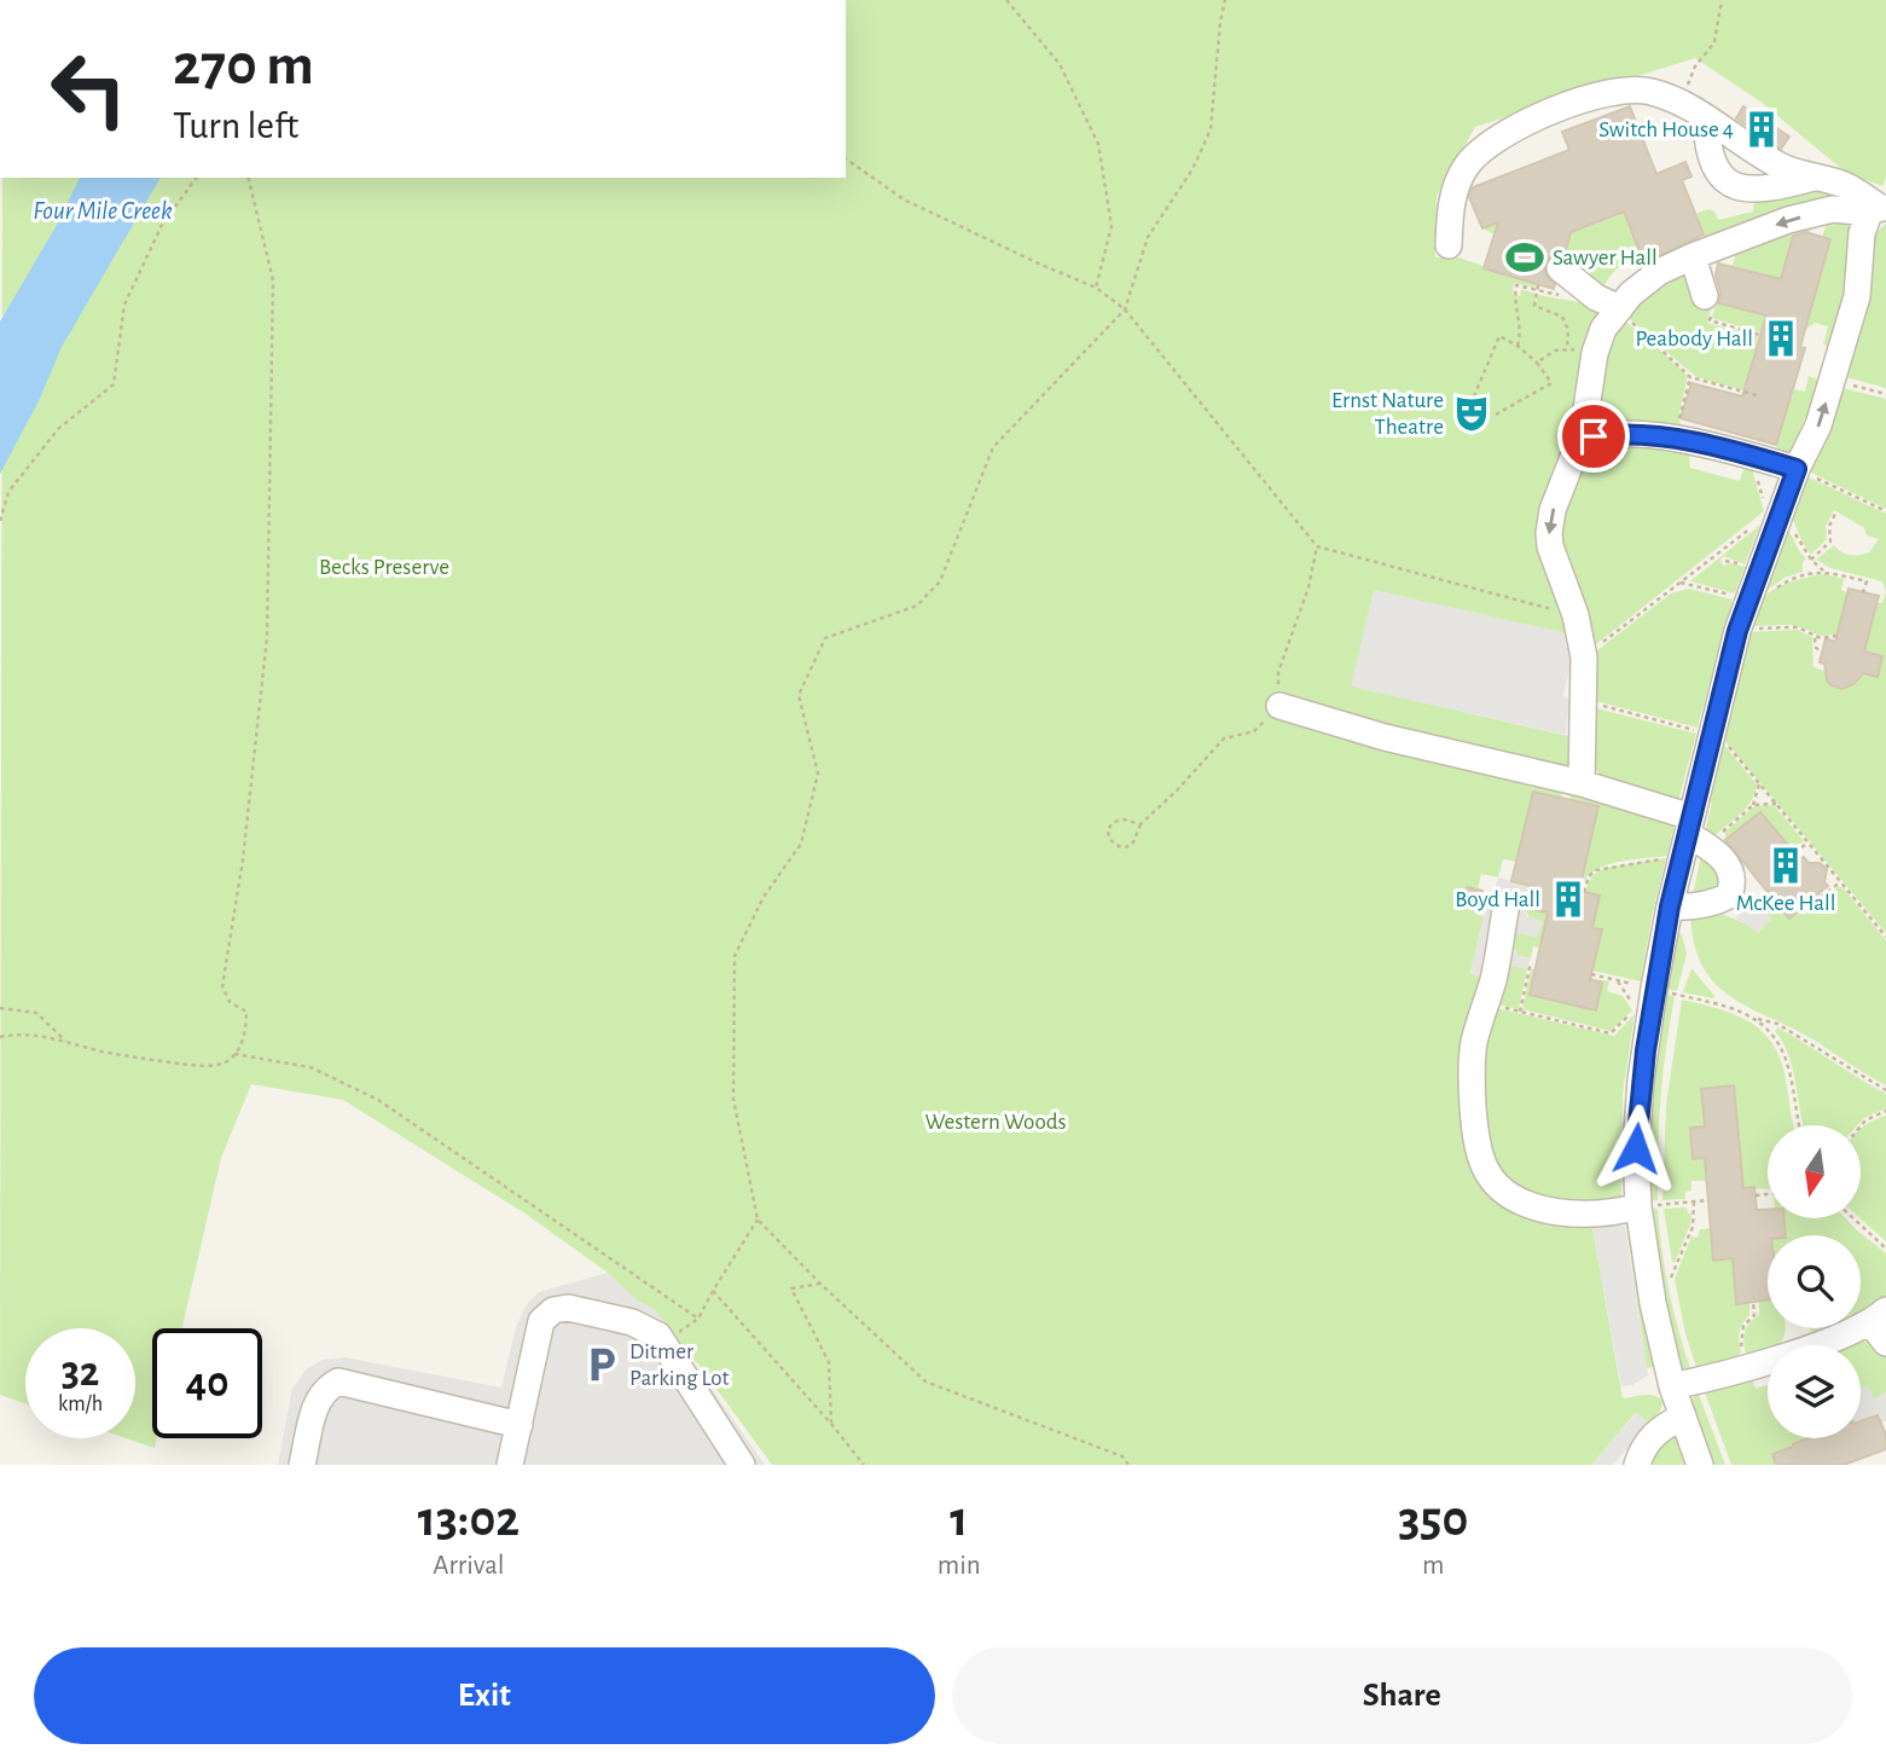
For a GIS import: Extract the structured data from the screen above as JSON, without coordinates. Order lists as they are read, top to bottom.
{
  "water": ["Four Mile Creek"],
  "parks": ["Becks Preserve", "Western Woods"],
  "places": {
    "building": [
      "Switch House 4",
      "Peabody Hall",
      "McKee Hall",
      "Boyd Hall"
    ],
    "sports": ["Sawyer Hall"],
    "theatre": ["Ernst Nature Theatre"],
    "parking": ["Ditmer Parking Lot"]
  },
  "north": "bottom",
  "page": {
    "turn": ["270 m", "Turn left"],
    "speed": "32 km/h",
    "limit": "40",
    "eta": [
      "13:02",
      "Arrival",
      "1",
      "min",
      "350",
      "m"
    ],
    "buttons": ["Exit", "Share"]
  }
}
